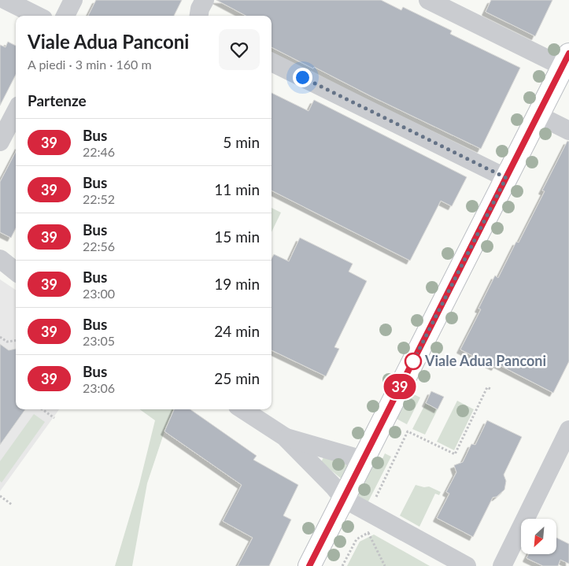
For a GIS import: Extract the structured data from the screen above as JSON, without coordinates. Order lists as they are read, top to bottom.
{
  "places": ["Viale Adua Panconi"],
  "lines": ["bus line 39"],
  "north": "bottom left",
  "page": {
    "on_map": "39",
    "heading": [
      ["Viale Adua Panconi", "A piedi · 3 min · 160 m"],
      "Partenze"
    ],
    "list": [
      {
        "mark": "39",
        "name": "Bus",
        "note": "22:46",
        "value": "5 min"
      },
      {
        "mark": "39",
        "name": "Bus",
        "note": "22:52",
        "value": "11 min"
      },
      {
        "mark": "39",
        "name": "Bus",
        "note": "22:56",
        "value": "15 min"
      },
      {
        "mark": "39",
        "name": "Bus",
        "note": "23:00",
        "value": "19 min"
      },
      {
        "mark": "39",
        "name": "Bus",
        "note": "23:05",
        "value": "24 min"
      },
      {
        "mark": "39",
        "name": "Bus",
        "note": "23:06",
        "value": "25 min"
      }
    ]
  }
}
